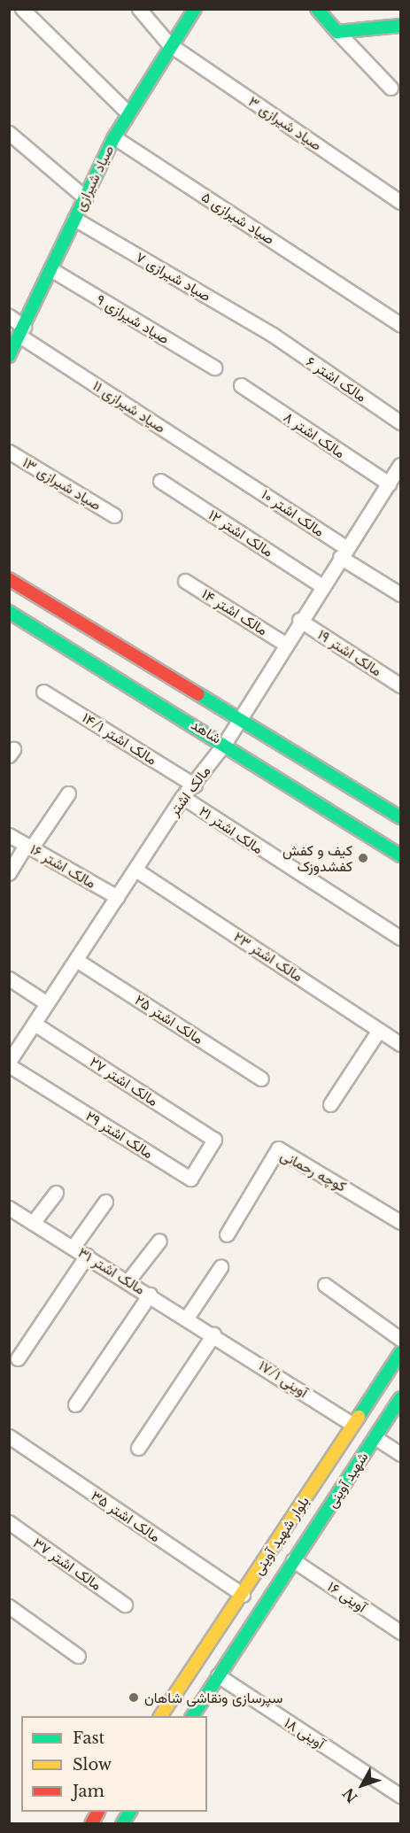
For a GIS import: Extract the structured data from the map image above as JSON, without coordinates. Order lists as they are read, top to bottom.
{
  "streets": {
    "street": [
      "صیاد شیرازی ۳",
      "صیاد شیرازی",
      "صیاد شیرازی ۵",
      "صیاد شیرازی ۷",
      "صیاد شیرازی ۹",
      "مالک اشتر ۶",
      "صیاد شیرازی ۱۱",
      "مالک اشتر ۸",
      "صیاد شیرازی ۱۳",
      "مالک اشتر ۱۰",
      "مالک اشتر ۱۲",
      "مالک اشتر ۱۴",
      "مالک اشتر ۱۹",
      "شاهد",
      "مالک اشتر ۱۴/۱",
      "مالک اشتر",
      "مالک اشتر ۲۱",
      "مالک اشتر ۱۶",
      "مالک اشتر ۲۳",
      "مالک اشتر ۲۵",
      "مالک اشتر ۲۷",
      "مالک اشتر ۲۹",
      "کوچه رحمانی",
      "مالک اشتر ۳۱",
      "آوینی ۱۷/۱",
      "شهید آوینی",
      "مالک اشتر ۳۵",
      "بلوار شهید آوینی",
      "مالک اشتر ۳۷",
      "۱۶ آوینی",
      "۱۸ آوینی"
    ]
  },
  "crossings": [
    ["صیاد شیرازی ۳", "صیاد شیرازی"],
    ["صیاد شیرازی", "صیاد شیرازی ۵"],
    ["صیاد شیرازی", "صیاد شیرازی ۷"],
    ["صیاد شیرازی", "صیاد شیرازی ۹"],
    ["صیاد شیرازی", "صیاد شیرازی ۱۱"],
    ["صیاد شیرازی ۷", "مالک اشتر ۶"],
    ["صیاد شیرازی ۱۱", "مالک اشتر ۱۰"],
    ["مالک اشتر ۸", "مالک اشتر"],
    ["مالک اشتر ۱۰", "مالک اشتر"],
    ["مالک اشتر ۱۲", "مالک اشتر"],
    ["مالک اشتر ۱۴", "مالک اشتر"],
    ["مالک اشتر ۱۹", "مالک اشتر"],
    ["شاهد", "مالک اشتر"],
    ["مالک اشتر ۱۴/۱", "مالک اشتر"],
    ["مالک اشتر", "مالک اشتر ۲۱"],
    ["مالک اشتر", "مالک اشتر ۱۶"],
    ["مالک اشتر", "مالک اشتر ۲۳"],
    ["مالک اشتر", "مالک اشتر ۲۵"],
    ["مالک اشتر", "مالک اشتر ۲۷"],
    ["مالک اشتر", "مالک اشتر ۲۹"],
    ["مالک اشتر ۲۷", "مالک اشتر ۲۹"],
    ["مالک اشتر ۳۱", "آوینی ۱۷/۱"],
    ["آوینی ۱۷/۱", "بلوار شهید آوینی"],
    ["شهید آوینی", "بلوار شهید آوینی"],
    ["شهید آوینی", "۱۶ آوینی"],
    ["مالک اشتر ۳۵", "بلوار شهید آوینی"],
    ["بلوار شهید آوینی", "۱۶ آوینی"],
    ["بلوار شهید آوینی", "۱۸ آوینی"]
  ],
  "places": ["کیف و کفش کفشدوزک", "سپرسازی و‌نقاشی شاهان"],
  "legend": ["Fast", "Slow", "Jam"],
  "north": "bottom left"
}
